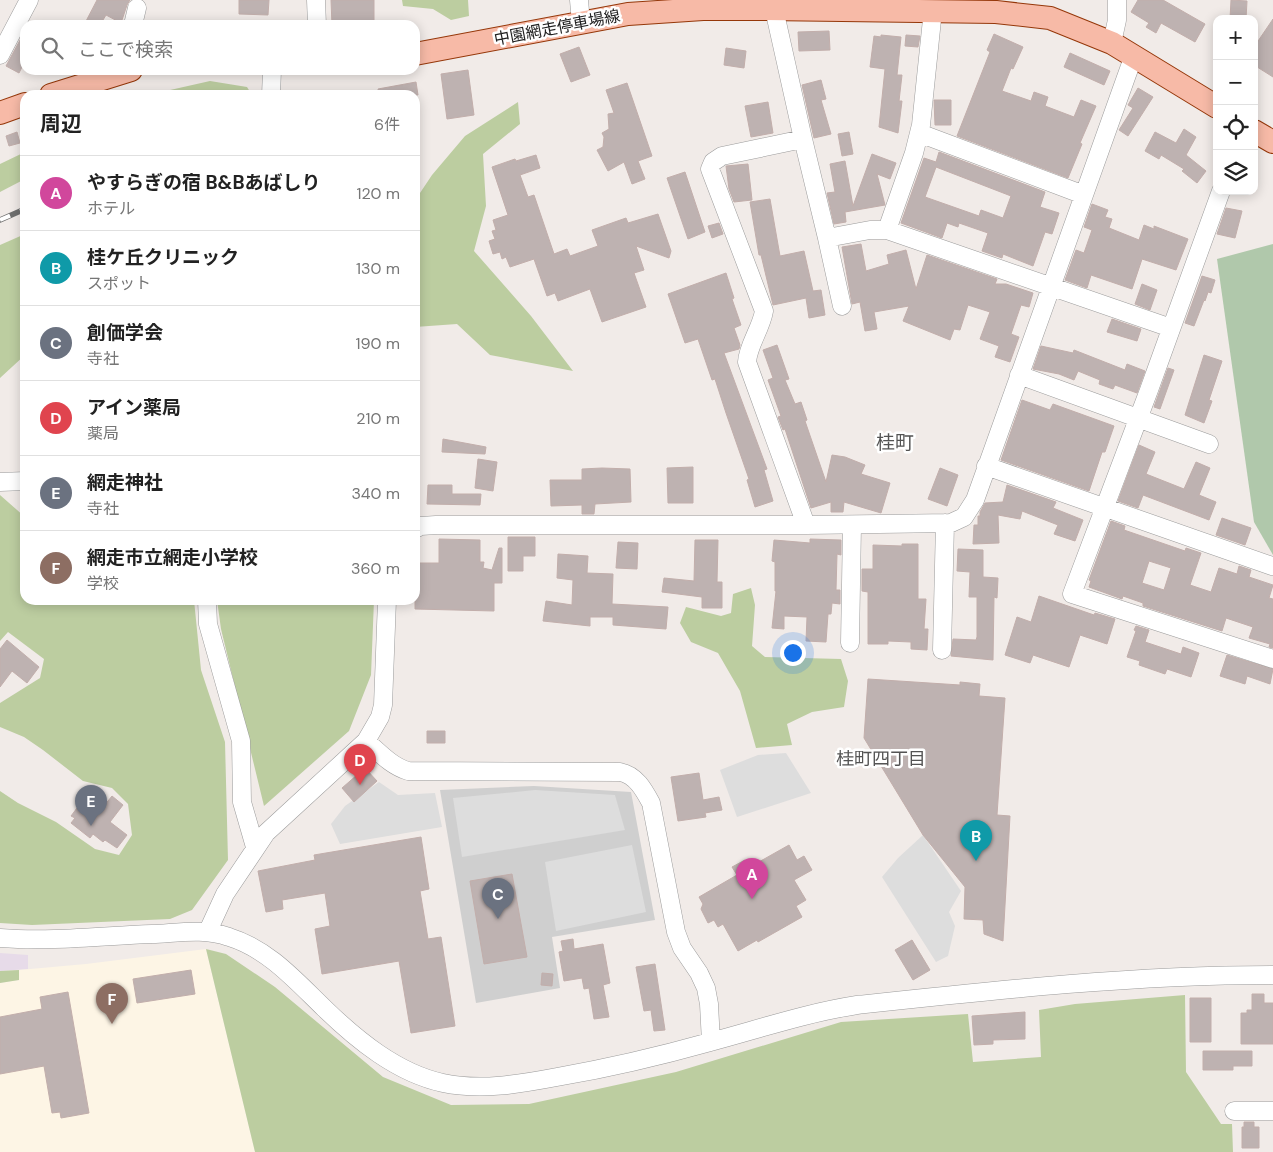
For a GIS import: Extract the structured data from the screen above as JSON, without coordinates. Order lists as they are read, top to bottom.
{
  "streets": {
    "main road": ["中園網走停車場線"]
  },
  "districts": ["桂町", "桂町四丁目"],
  "page": {
    "map_buttons": ["+", "−"],
    "search": "ここで検索",
    "heading": ["周辺", "6件"],
    "list": [
      {
        "mark": "A",
        "name": "やすらぎの宿 B&Bあばしり",
        "note": "ホテル",
        "value": "120 m"
      },
      {
        "mark": "B",
        "name": "桂ケ丘クリニック",
        "note": "スポット",
        "value": "130 m"
      },
      {
        "mark": "C",
        "name": "創価学会",
        "note": "寺社",
        "value": "190 m"
      },
      {
        "mark": "D",
        "name": "アイン薬局",
        "note": "薬局",
        "value": "210 m"
      },
      {
        "mark": "E",
        "name": "網走神社",
        "note": "寺社",
        "value": "340 m"
      },
      {
        "mark": "F",
        "name": "網走市立網走小学校",
        "note": "学校",
        "value": "360 m"
      }
    ],
    "pins": [
      "D",
      "E",
      "B",
      "A",
      "C",
      "F"
    ]
  }
}
